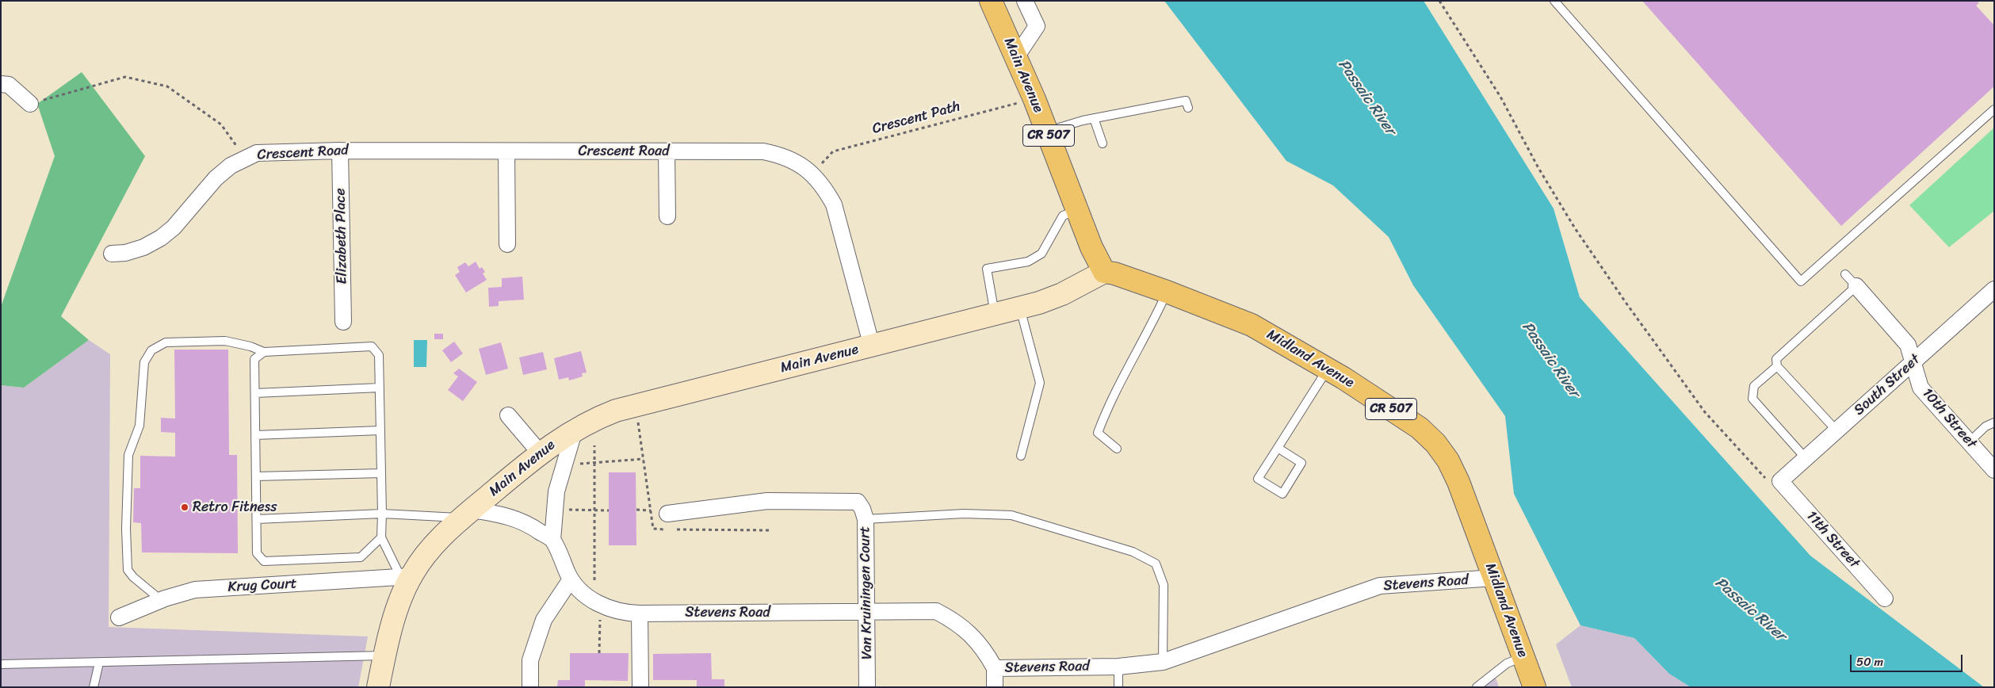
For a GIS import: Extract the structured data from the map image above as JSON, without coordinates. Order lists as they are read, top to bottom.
{
  "streets": {
    "main road": ["Main Avenue", "CR 507", "Midland Avenue"],
    "street": [
      "Crescent Road",
      "Elizabeth Place",
      "South Street",
      "10th Street",
      "11th Street",
      "Stevens Road",
      "Krug Court",
      "Van Kruiningen Court"
    ],
    "path": ["Crescent Path"]
  },
  "crossings": [
    ["Main Avenue", "Crescent Path"],
    ["Main Avenue", "Crescent Road"],
    ["Main Avenue", "Midland Avenue"],
    ["Main Avenue", "Stevens Road"],
    ["Main Avenue", "Krug Court"],
    ["Crescent Path", "Crescent Road"],
    ["Crescent Road", "Elizabeth Place"],
    ["Midland Avenue", "Stevens Road"],
    ["South Street", "10th Street"],
    ["South Street", "11th Street"],
    ["Stevens Road", "Van Kruiningen Court"]
  ],
  "water": ["Passaic River"],
  "places": ["Retro Fitness"],
  "scale_bar": "50 m"
}
